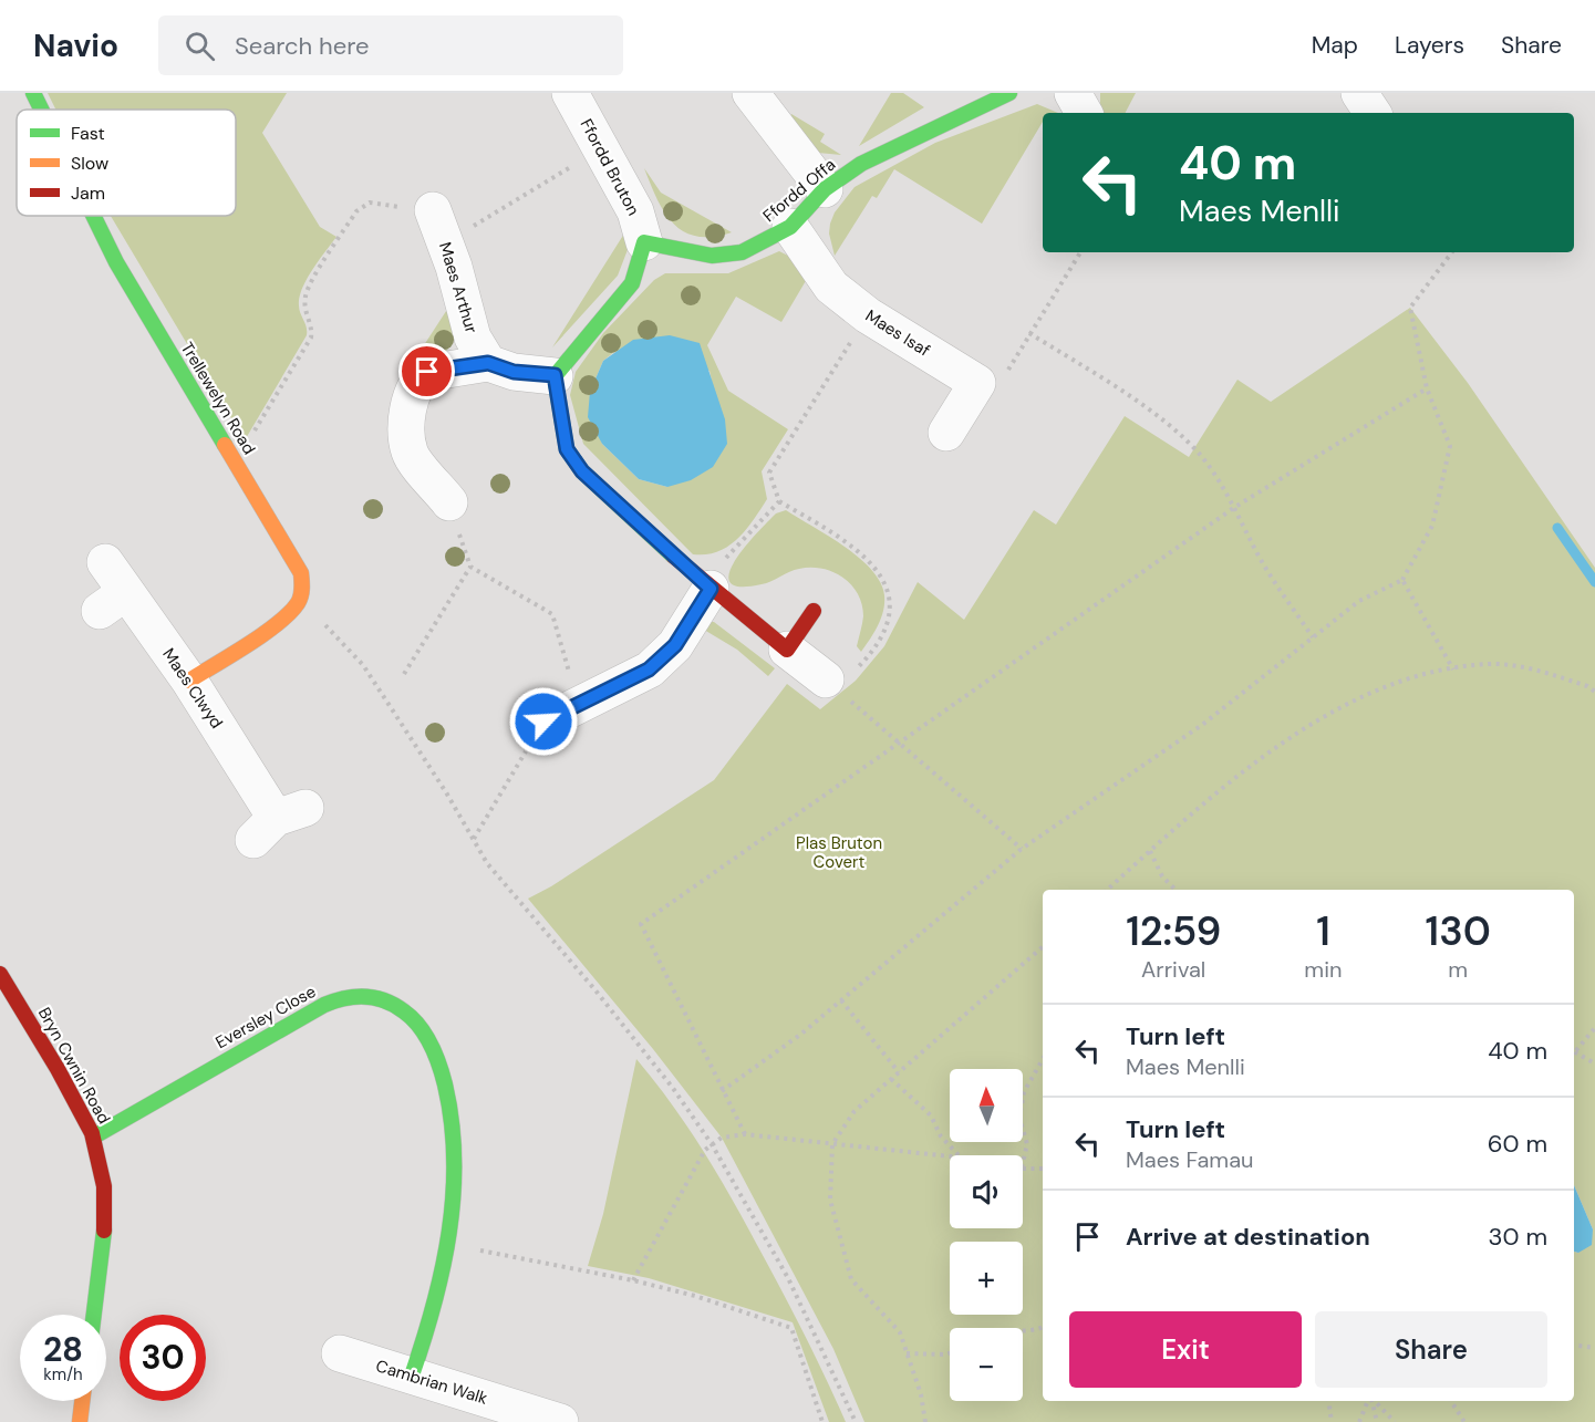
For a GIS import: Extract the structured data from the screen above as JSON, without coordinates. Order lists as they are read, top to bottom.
{
  "streets": {
    "street": [
      "Ffordd Bruton",
      "Ffordd Offa",
      "Maes Arthur",
      "Maes Isaf",
      "Trellewelyn Road",
      "Maes Clwyd",
      "Eversley Close",
      "Bryn Cwnin Road",
      "Cambrian Walk"
    ]
  },
  "crossings": [
    ["Ffordd Bruton", "Ffordd Offa"],
    ["Ffordd Offa", "Maes Isaf"],
    ["Eversley Close", "Bryn Cwnin Road"],
    ["Eversley Close", "Cambrian Walk"]
  ],
  "parks": ["Plas Bruton Covert"],
  "legend": ["Fast", "Slow", "Jam"],
  "north": "top",
  "page": {
    "header": "Navio",
    "search": "Search here",
    "nav": ["Map", "Layers", "Share"],
    "turn": ["40 m", "Maes Menlli"],
    "eta": [
      "12:59",
      "Arrival",
      "1",
      "min",
      "130",
      "m"
    ],
    "list": [
      {
        "name": "Turn left",
        "note": "Maes Menlli",
        "value": "40 m"
      },
      {
        "name": "Turn left",
        "note": "Maes Famau",
        "value": "60 m"
      },
      {
        "name": "Arrive at destination",
        "value": "30 m"
      }
    ],
    "map_buttons": ["+", "−"],
    "buttons": ["Exit", "Share"],
    "speed": "28 km/h",
    "limit": "30"
  }
}
